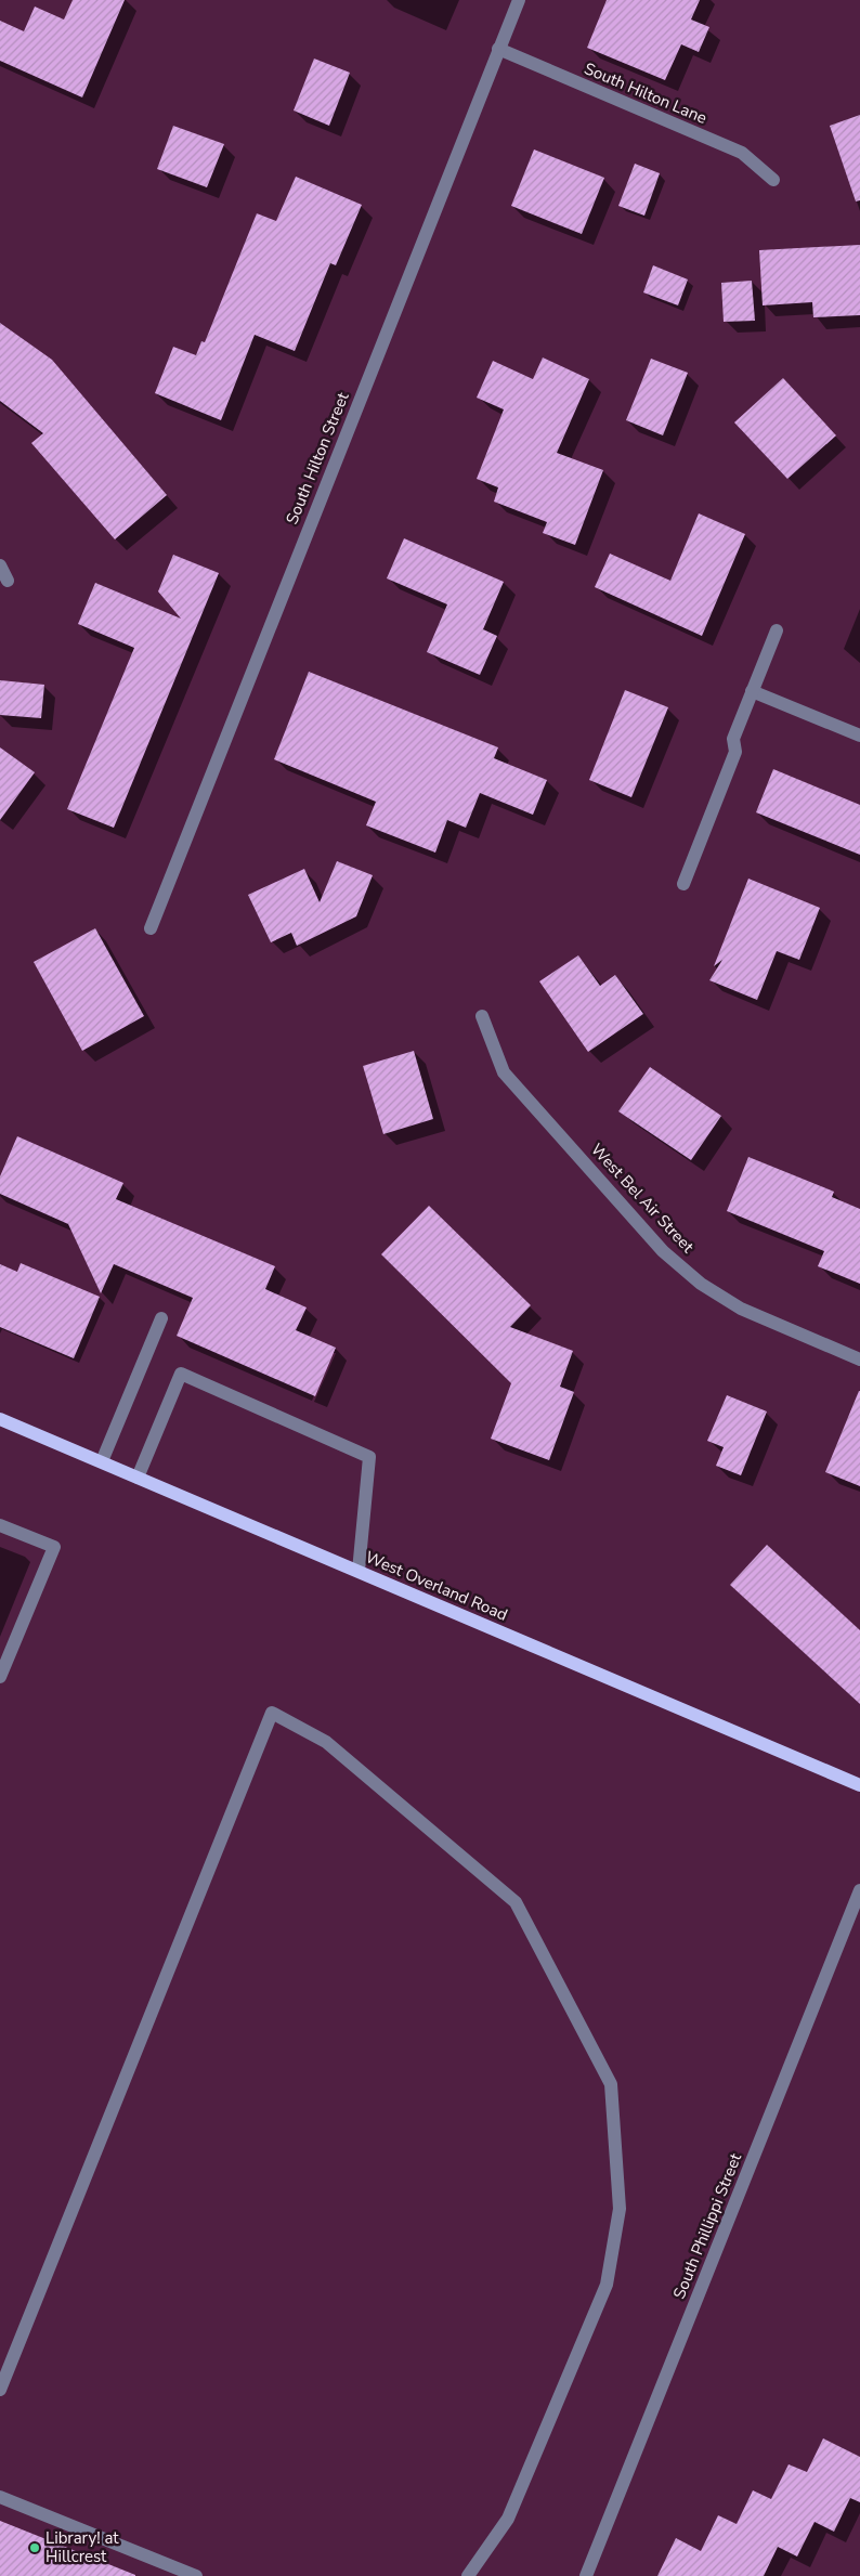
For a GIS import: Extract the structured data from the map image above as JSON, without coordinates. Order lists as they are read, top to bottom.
{
  "streets": {
    "main road": ["West Overland Road"],
    "street": [
      "South Hilton Lane",
      "South Hilton Street",
      "West Bel Air Street",
      "South Phillippi Street"
    ]
  },
  "crossings": [
    ["South Hilton Lane", "South Hilton Street"]
  ],
  "places": ["Library! at Hillcrest"]
}
